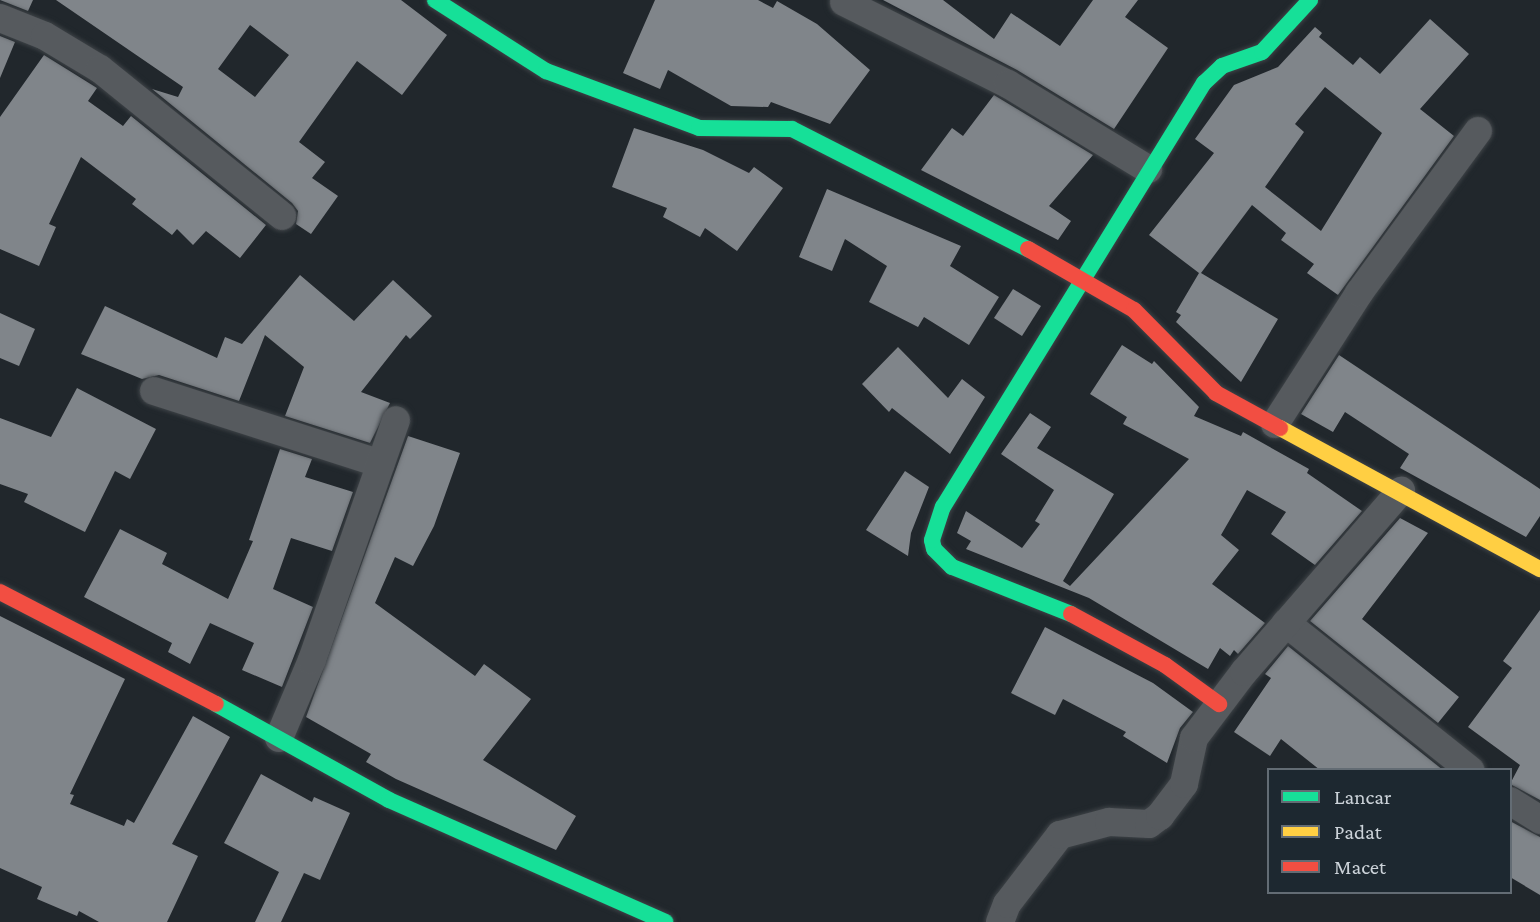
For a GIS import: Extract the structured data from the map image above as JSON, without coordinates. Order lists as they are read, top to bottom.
{
  "legend": ["Lancar", "Padat", "Macet"]
}
